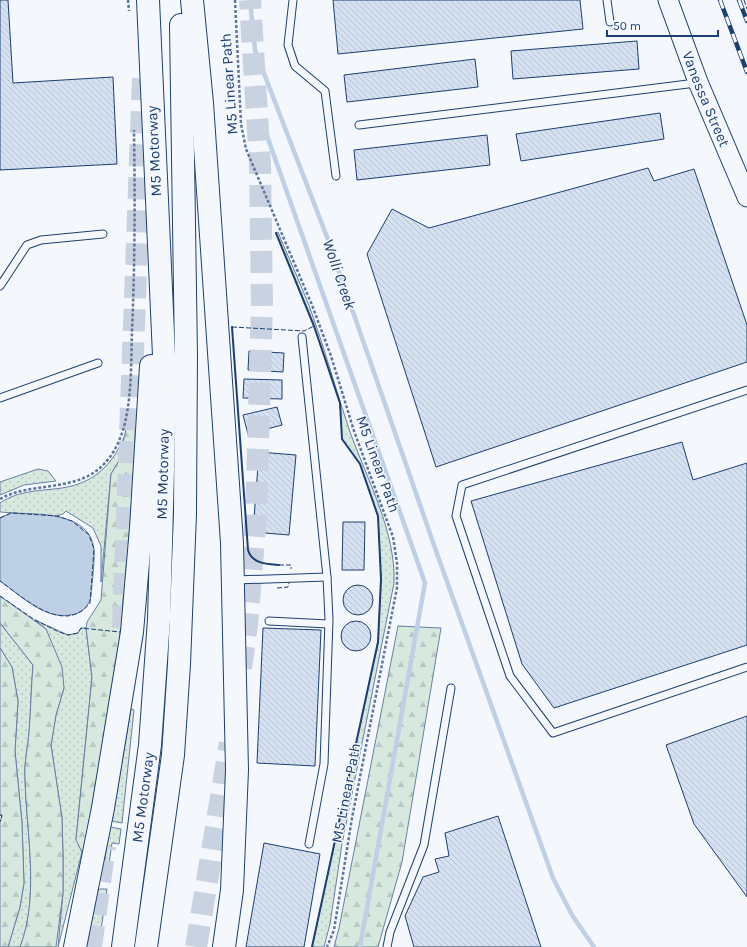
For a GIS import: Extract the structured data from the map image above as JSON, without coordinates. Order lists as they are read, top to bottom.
{
  "streets": {
    "highway": ["M5 Motorway"],
    "main road": ["Vanessa Street"],
    "path": ["M5 Linear Path"]
  },
  "water": ["Wolli Creek"],
  "scale_bar": "50 m"
}
